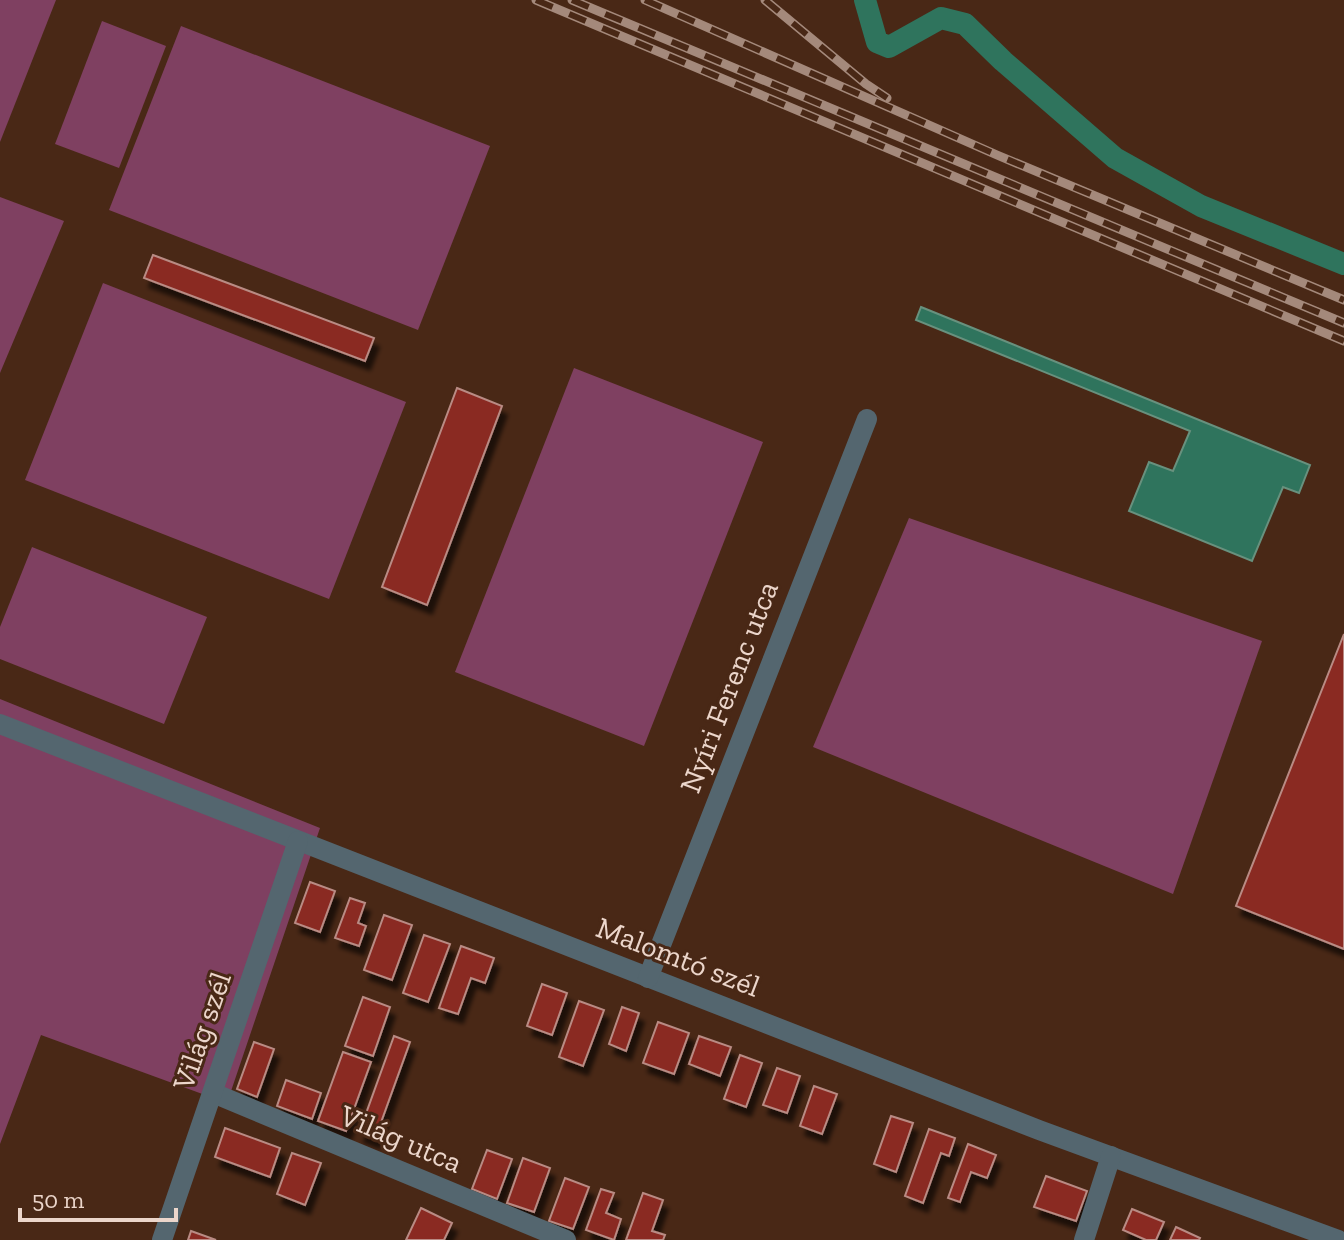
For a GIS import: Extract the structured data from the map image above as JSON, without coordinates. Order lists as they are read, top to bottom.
{
  "streets": {
    "street": [
      "Nyíri Ferenc utca",
      "Malomtó szél",
      "Világ szél",
      "Világ utca"
    ]
  },
  "crossings": [
    ["Nyíri Ferenc utca", "Malomtó szél"],
    ["Malomtó szél", "Világ szél"],
    ["Világ szél", "Világ utca"]
  ],
  "scale_bar": "50 m"
}
